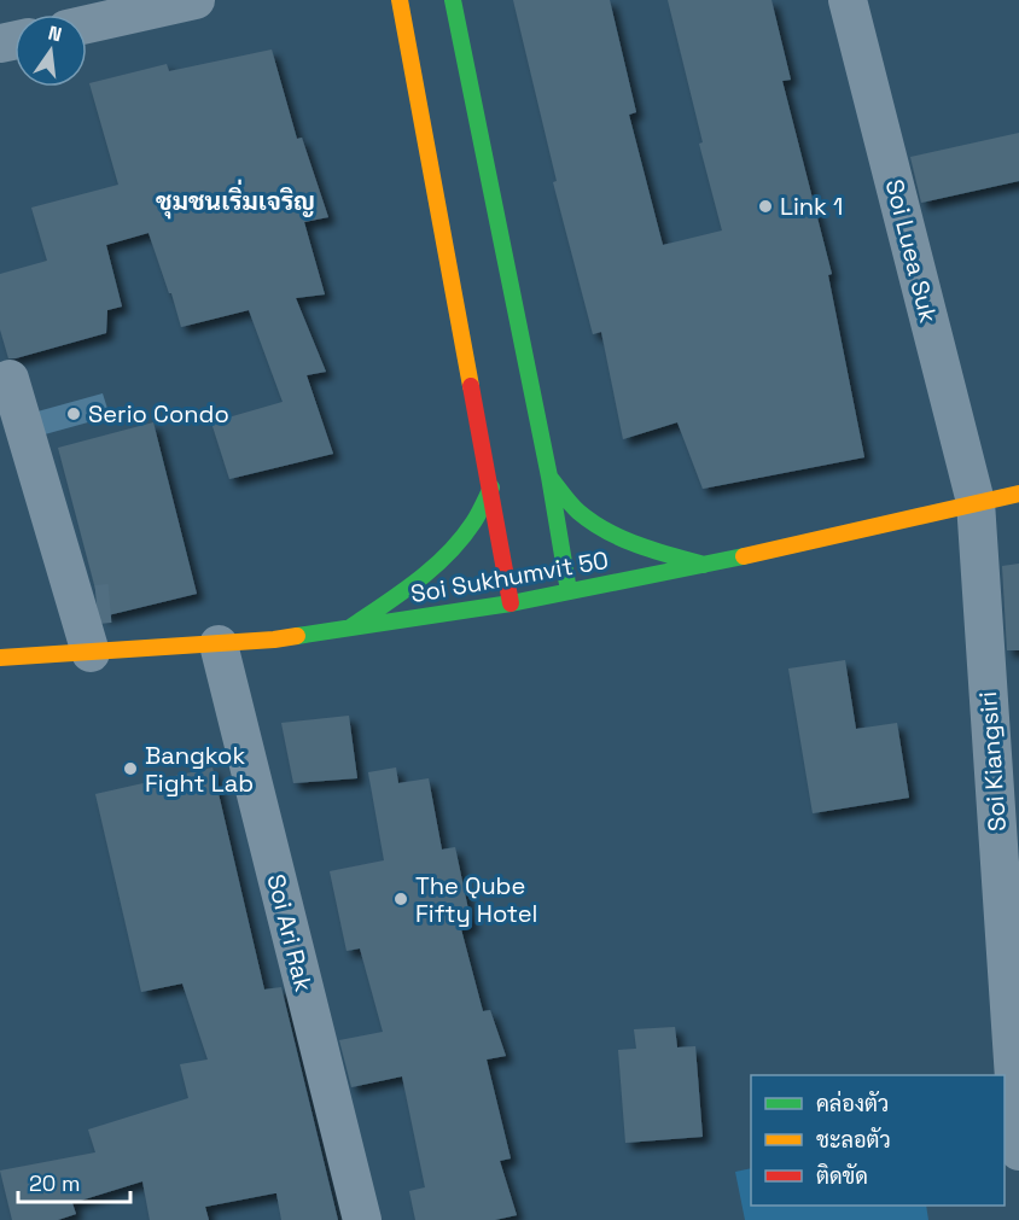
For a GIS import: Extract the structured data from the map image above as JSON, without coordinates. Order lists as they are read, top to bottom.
{
  "streets": {
    "main road": ["Soi Sukhumvit 50"],
    "street": ["Soi Luea Suk", "Soi Kiangsiri", "Soi Ari Rak"]
  },
  "crossings": [
    ["Soi Luea Suk", "Soi Sukhumvit 50"],
    ["Soi Luea Suk", "Soi Kiangsiri"],
    ["Soi Sukhumvit 50", "Soi Kiangsiri"],
    ["Soi Sukhumvit 50", "Soi Ari Rak"]
  ],
  "districts": ["ชุมชนเริ่มเจริญ"],
  "places": [
    "Link 1",
    "Serio Condo",
    "Bangkok Fight Lab",
    "The Qube Fifty Hotel"
  ],
  "legend": ["คล่องตัว", "ชะลอตัว", "ติดขัด"],
  "scale_bar": "20 m",
  "north": "top"
}
